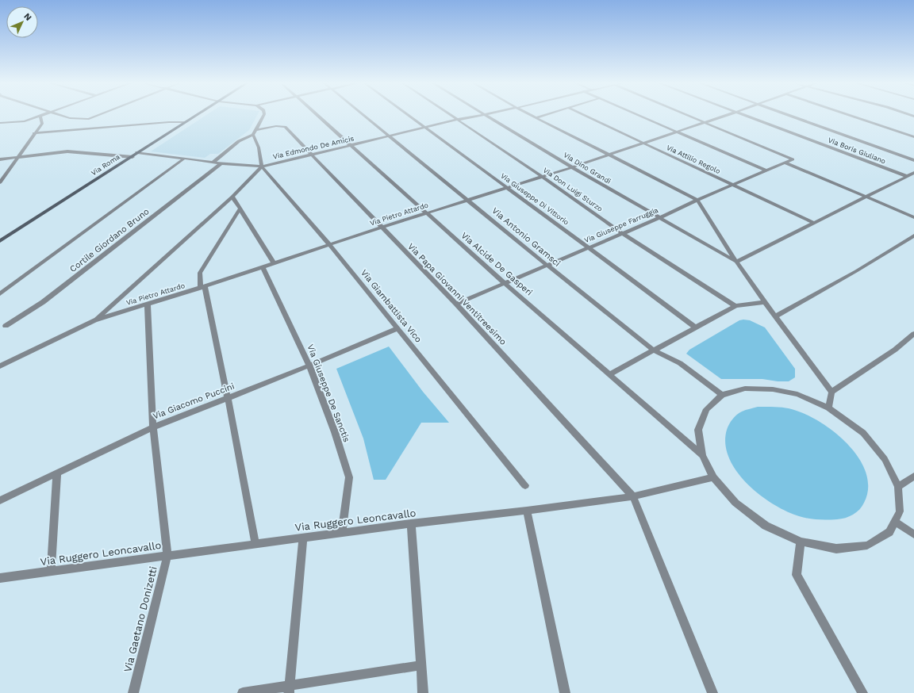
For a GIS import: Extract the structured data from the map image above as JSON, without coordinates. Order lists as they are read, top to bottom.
{
  "streets": {
    "main road": ["Via Roma"],
    "street": [
      "Via Edmondo De Amicis",
      "Via Boris Giuliano",
      "Via Attilio Regolo",
      "Via Dino Grandi",
      "Via Don Luigi Sturzo",
      "Via Giuseppe Di Vittorio",
      "Via Pietro Attardo",
      "Via Giuseppe Farruggia",
      "Via Antonio Gramsci",
      "Cortile Giordano Bruno",
      "Via Alcide De Gasperi",
      "Via Papa Giovanni Ventitreesimo",
      "Via Giambattista Vico",
      "Via Giuseppe De Sanctis",
      "Via Giacomo Puccini",
      "Via Ruggero Leoncavallo",
      "Via Gaetano Donizetti"
    ]
  },
  "crossings": [
    ["Via Edmondo De Amicis", "Via Roma"],
    ["Via Edmondo De Amicis", "Via Don Luigi Sturzo"],
    ["Via Edmondo De Amicis", "Via Giuseppe Di Vittorio"],
    ["Via Edmondo De Amicis", "Via Antonio Gramsci"],
    ["Via Edmondo De Amicis", "Cortile Giordano Bruno"],
    ["Via Edmondo De Amicis", "Via Alcide De Gasperi"],
    ["Via Edmondo De Amicis", "Via Papa Giovanni Ventitreesimo"],
    ["Via Edmondo De Amicis", "Via Giambattista Vico"],
    ["Via Attilio Regolo", "Via Pietro Attardo"],
    ["Via Attilio Regolo", "Via Giuseppe Farruggia"],
    ["Via Dino Grandi", "Via Pietro Attardo"],
    ["Via Dino Grandi", "Via Giuseppe Farruggia"],
    ["Via Don Luigi Sturzo", "Via Pietro Attardo"],
    ["Via Don Luigi Sturzo", "Via Giuseppe Farruggia"],
    ["Via Giuseppe Di Vittorio", "Via Pietro Attardo"],
    ["Via Giuseppe Di Vittorio", "Via Giuseppe Farruggia"],
    ["Via Pietro Attardo", "Via Giuseppe Farruggia"],
    ["Via Pietro Attardo", "Via Antonio Gramsci"],
    ["Via Pietro Attardo", "Via Alcide De Gasperi"],
    ["Via Pietro Attardo", "Via Papa Giovanni Ventitreesimo"],
    ["Via Pietro Attardo", "Via Giambattista Vico"],
    ["Via Pietro Attardo", "Via Giuseppe De Sanctis"],
    ["Via Pietro Attardo", "Via Gaetano Donizetti"],
    ["Via Giuseppe Farruggia", "Via Antonio Gramsci"],
    ["Via Giuseppe Farruggia", "Via Alcide De Gasperi"],
    ["Via Giuseppe Farruggia", "Via Papa Giovanni Ventitreesimo"],
    ["Via Papa Giovanni Ventitreesimo", "Via Ruggero Leoncavallo"],
    ["Via Giambattista Vico", "Via Giacomo Puccini"],
    ["Via Giuseppe De Sanctis", "Via Giacomo Puccini"],
    ["Via Giuseppe De Sanctis", "Via Ruggero Leoncavallo"],
    ["Via Giacomo Puccini", "Via Gaetano Donizetti"],
    ["Via Ruggero Leoncavallo", "Via Gaetano Donizetti"]
  ],
  "north": "top right"
}
